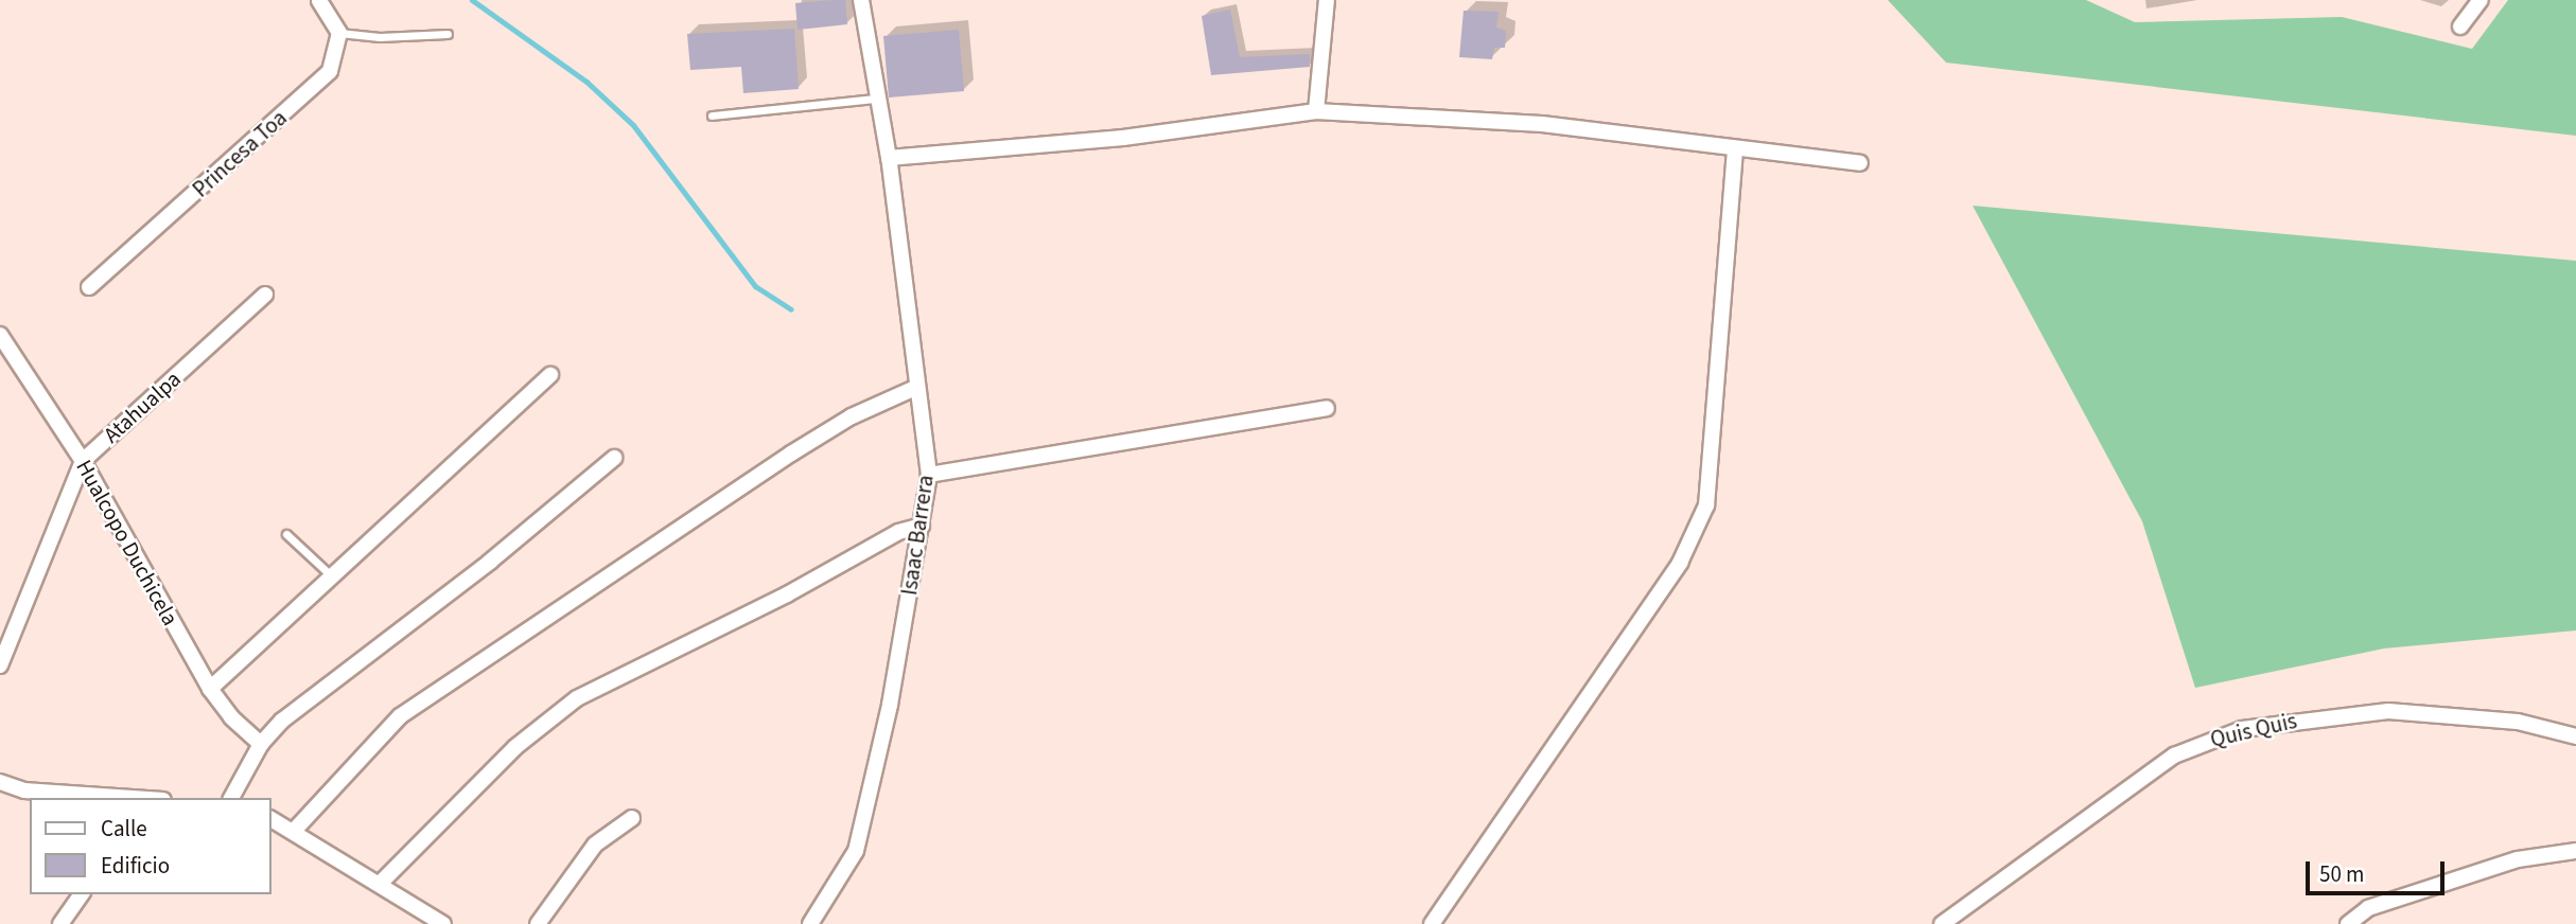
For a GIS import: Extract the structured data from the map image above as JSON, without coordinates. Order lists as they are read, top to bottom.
{
  "streets": {
    "street": [
      "Princesa Toa",
      "Atahualpa",
      "Isaac Barrera",
      "Hualcopo Duchicela",
      "Quis Quis"
    ]
  },
  "crossings": [
    ["Atahualpa", "Hualcopo Duchicela"]
  ],
  "legend": ["Calle", "Edificio"],
  "scale_bar": "50 m"
}
